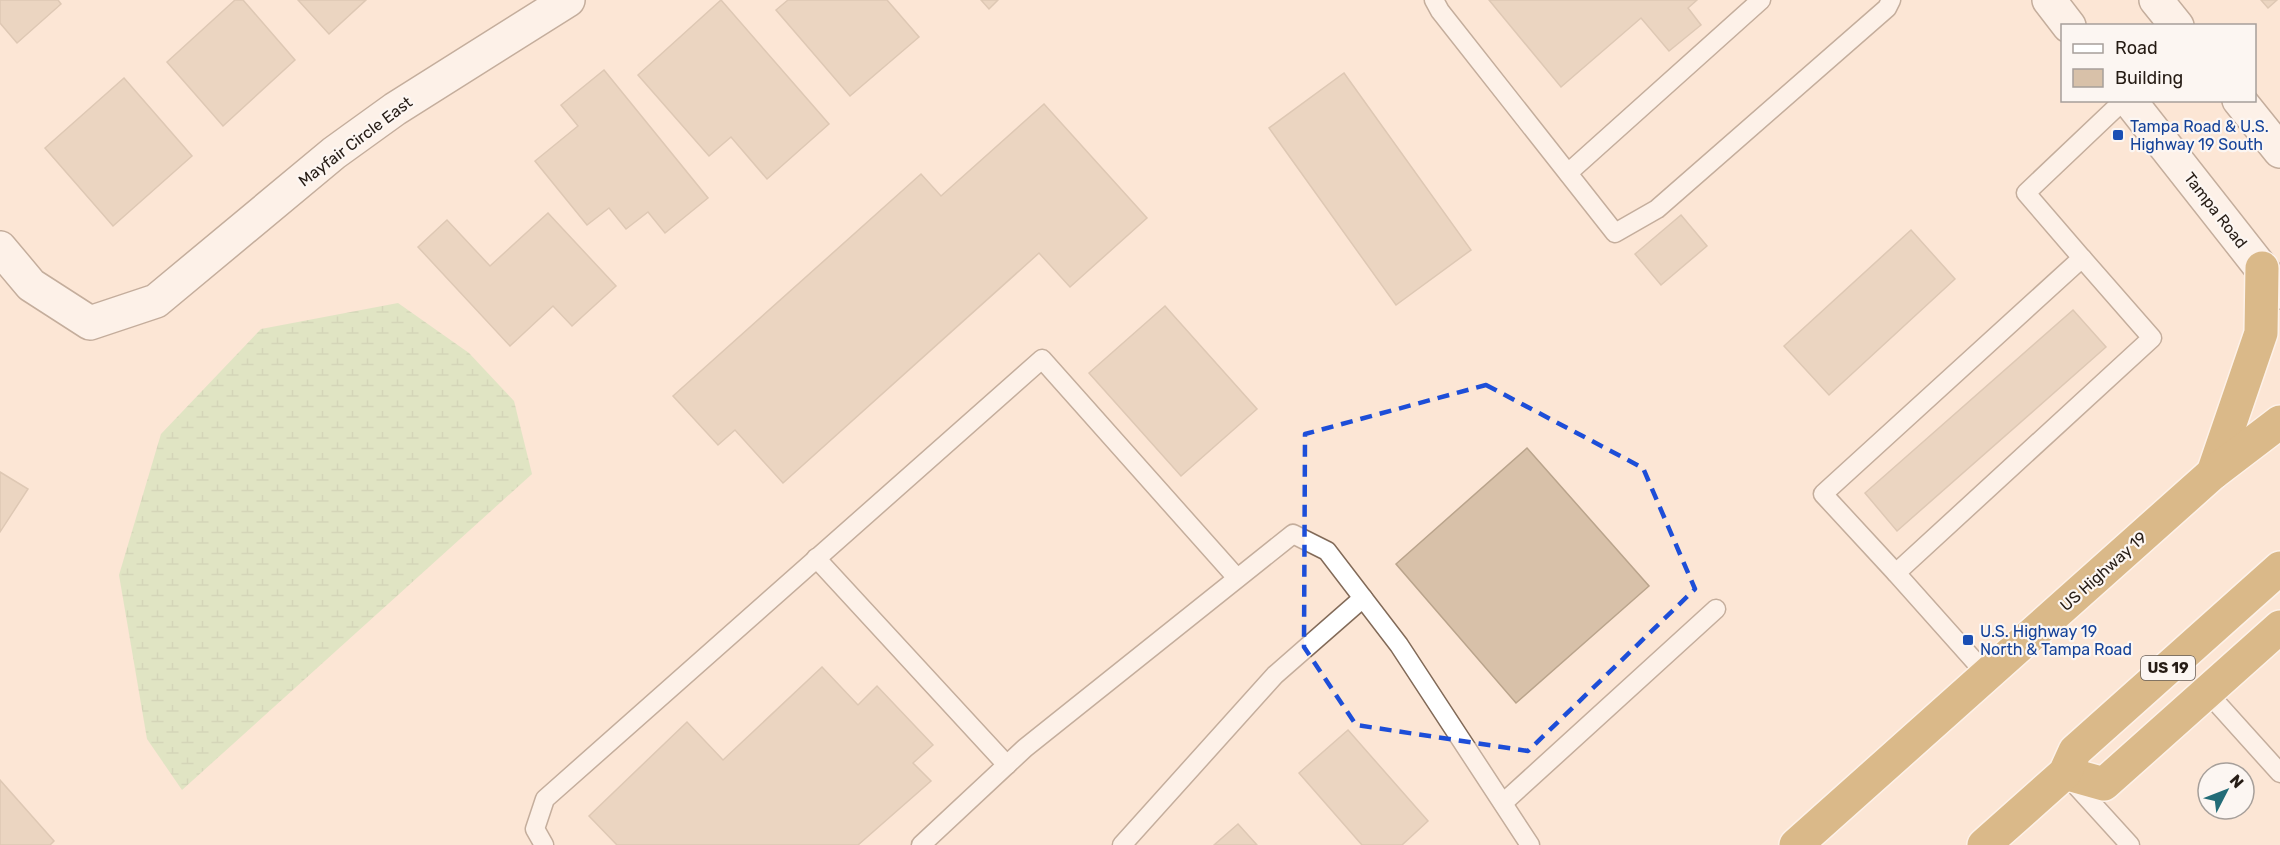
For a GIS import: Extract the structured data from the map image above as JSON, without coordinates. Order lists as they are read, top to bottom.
{
  "streets": {
    "highway": ["US Highway 19", "US 19"],
    "street": ["Mayfair Circle East", "Tampa Road"]
  },
  "places": {
    "transit": ["Tampa Road & U.S. Highway 19 South", "U.S. Highway 19 North & Tampa Road"]
  },
  "legend": ["Road", "Building"],
  "north": "top right"
}
